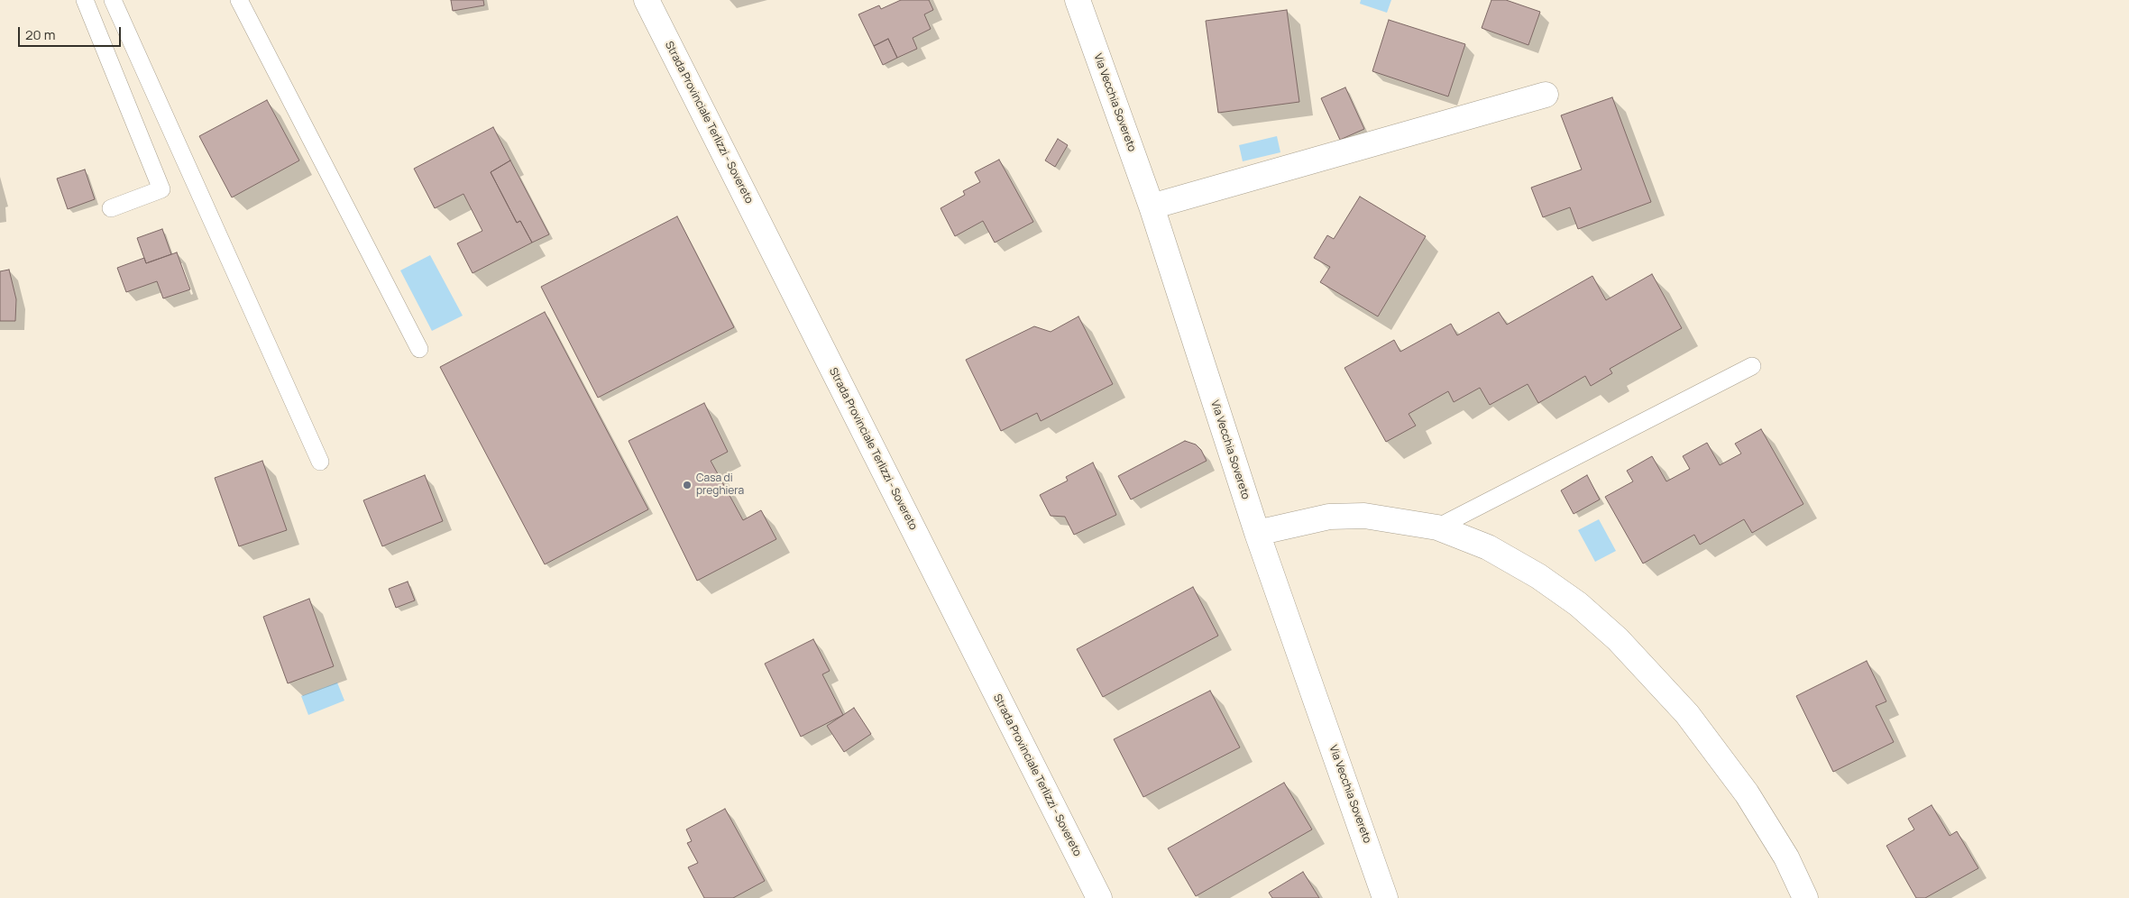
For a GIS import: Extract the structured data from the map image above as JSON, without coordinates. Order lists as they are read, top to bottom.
{
  "streets": {
    "street": ["Via Vecchia Sovereto", "Strada Provinciale Terlizzi - Sovereto"]
  },
  "places": ["Casa di preghiera"],
  "scale_bar": "20 m"
}
